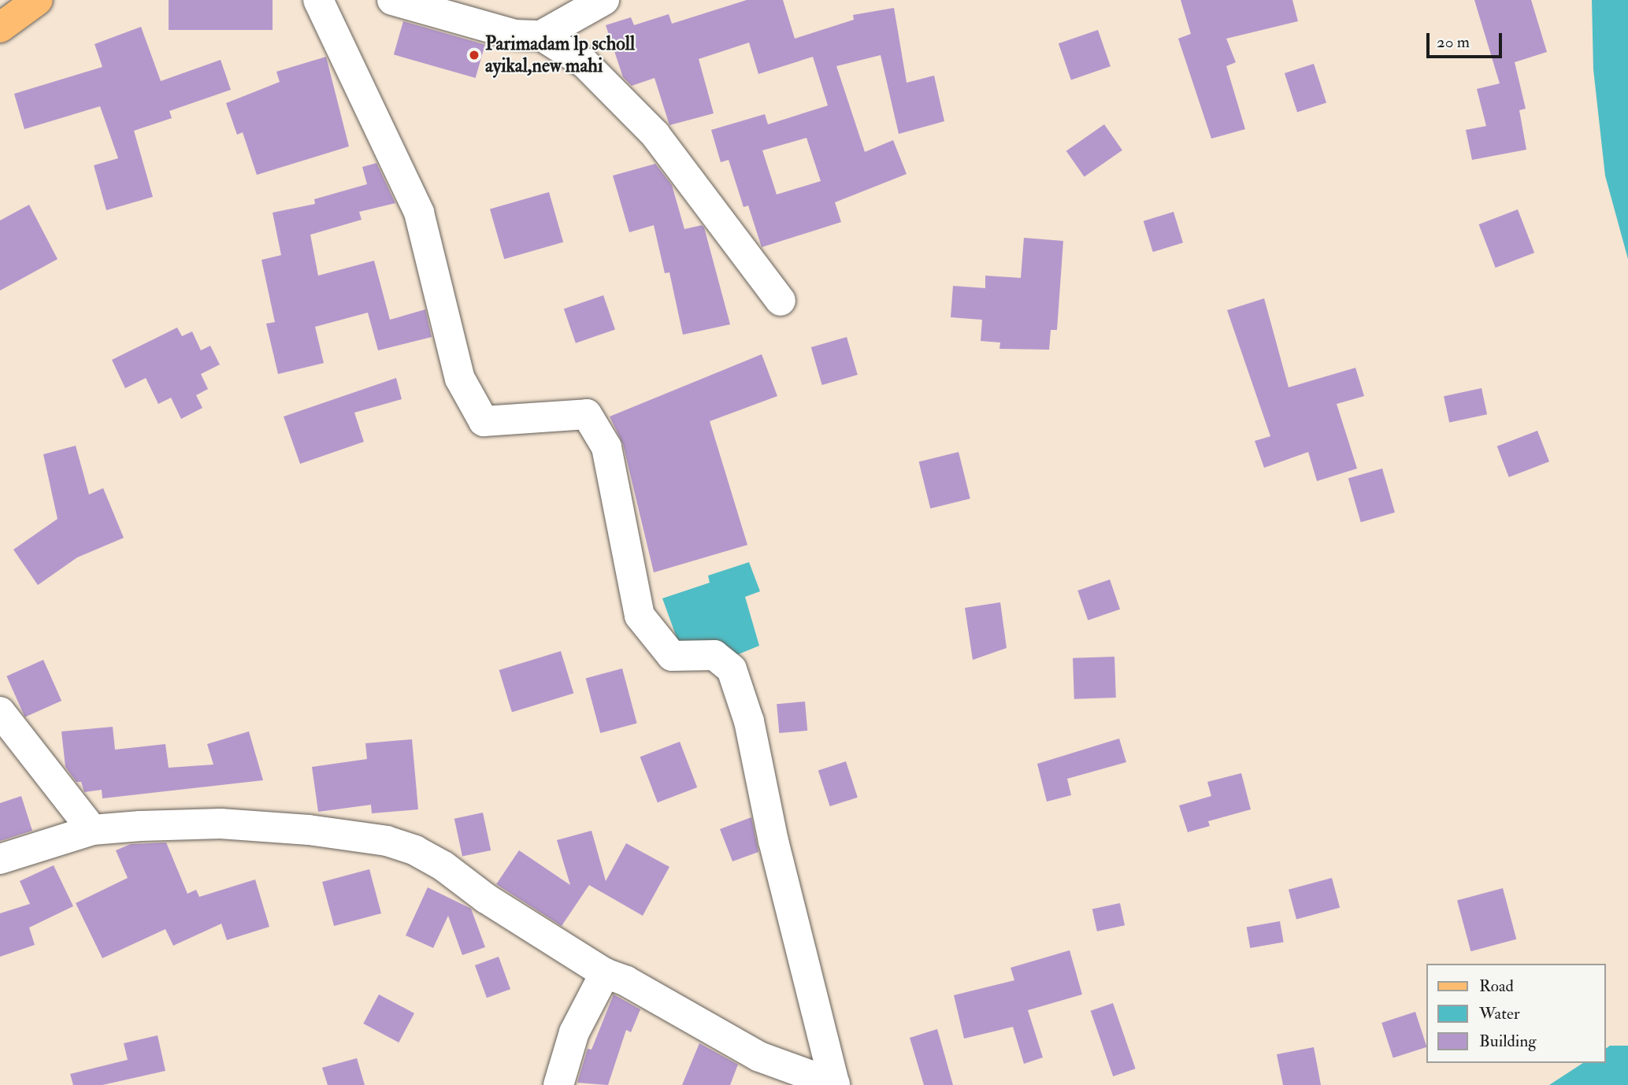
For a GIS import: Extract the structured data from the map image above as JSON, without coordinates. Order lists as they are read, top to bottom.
{
  "places": ["Parimadam lp scholl ayikal,new mahi"],
  "legend": ["Road", "Water", "Building"],
  "scale_bar": "20 m"
}
